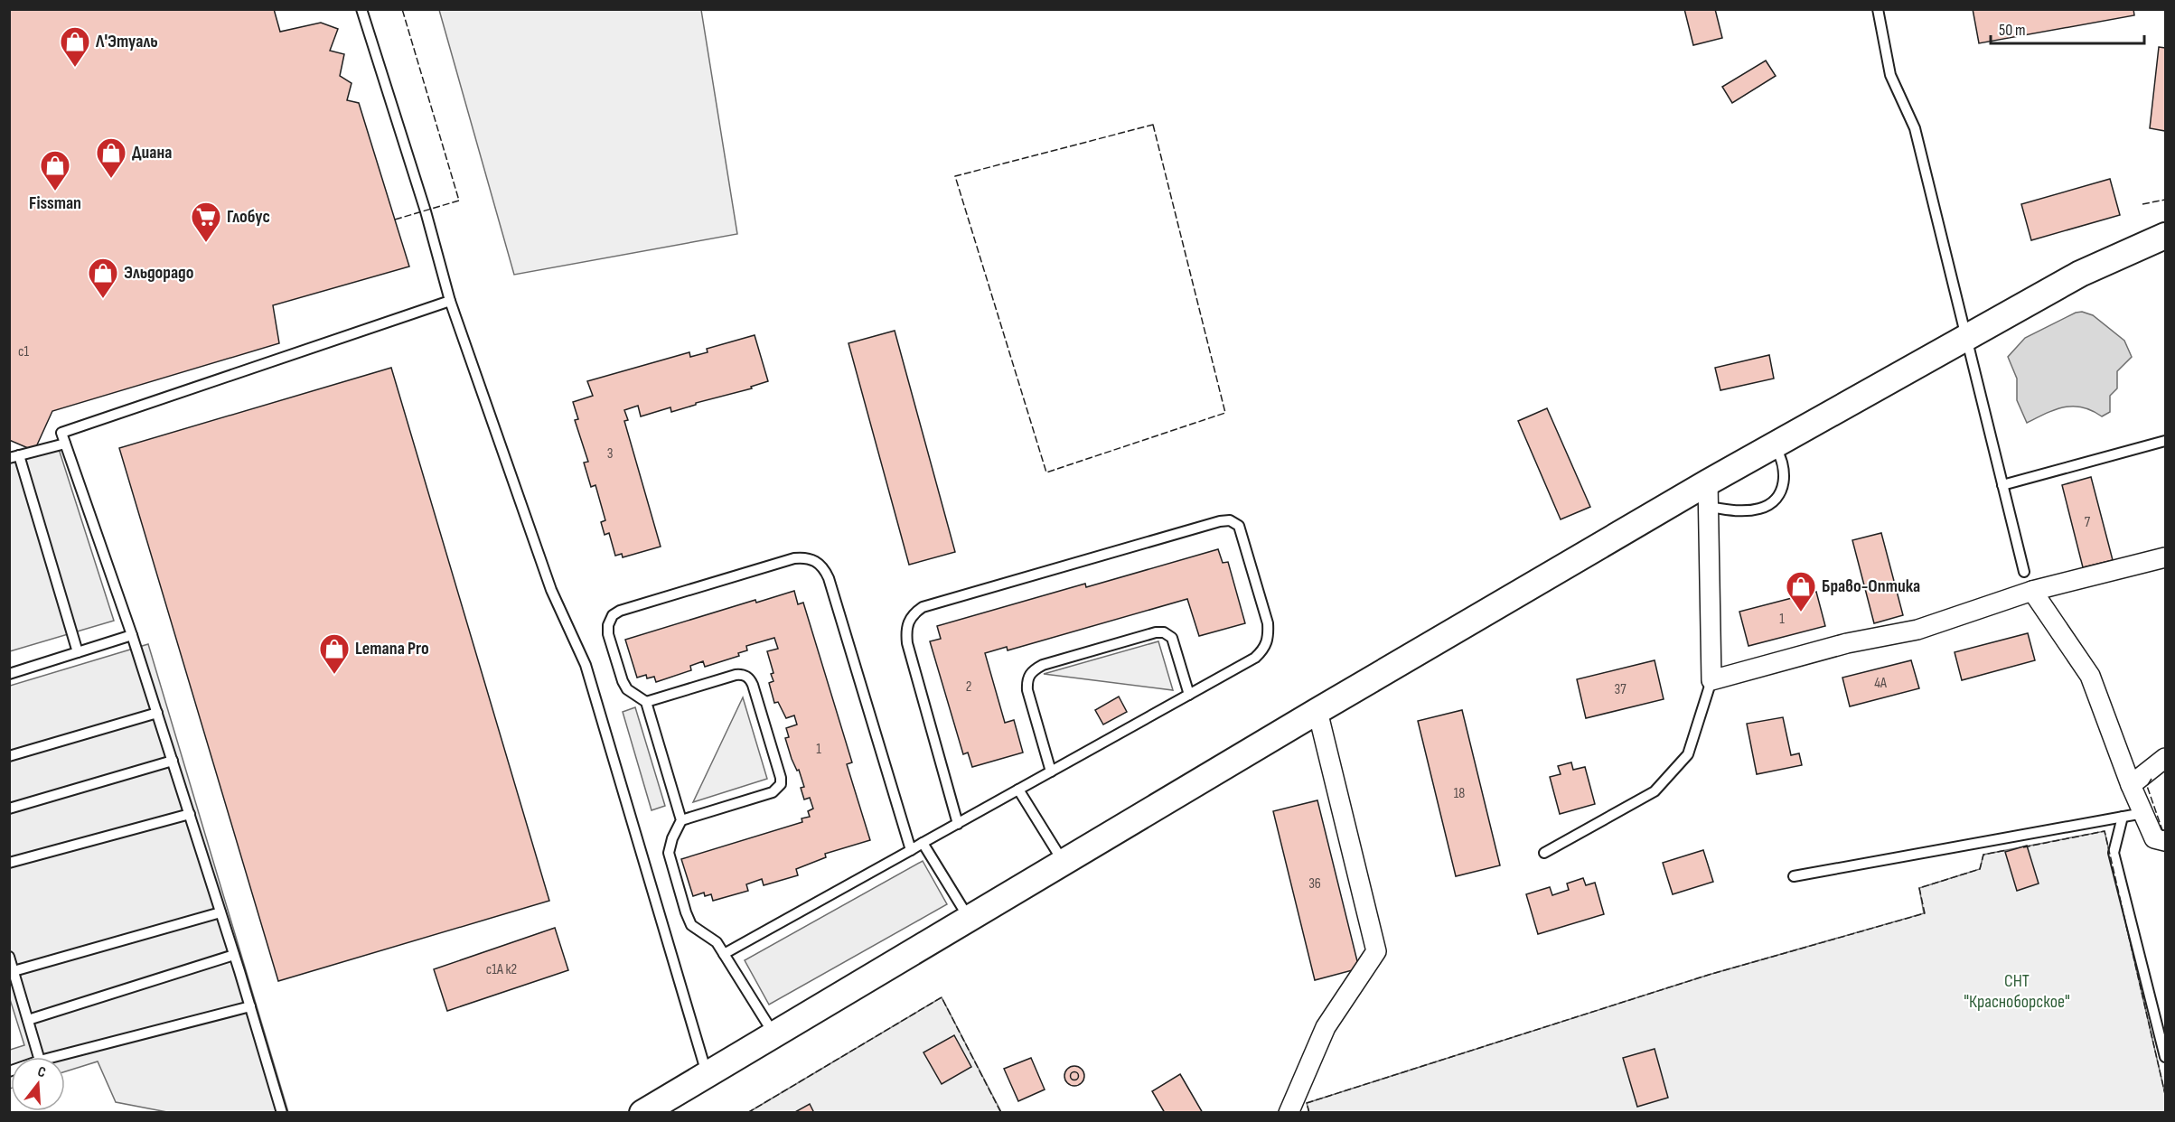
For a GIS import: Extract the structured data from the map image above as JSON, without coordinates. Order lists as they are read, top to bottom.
{
  "parks": ["СНТ \"Красноборское\""],
  "places": {
    "shop": [
      "Л'Этуаль",
      "Диана",
      "Fissman",
      "Эльдорадо",
      "Браво-Оптика",
      "Lemana Pro"
    ],
    "supermarket": ["Глобус"]
  },
  "house_numbers": [
    "с1",
    "3",
    "7",
    "1",
    "4А",
    "2",
    "37",
    "1",
    "18",
    "36",
    "с1А к2"
  ],
  "scale_bar": "50 m",
  "north": "top"
}
